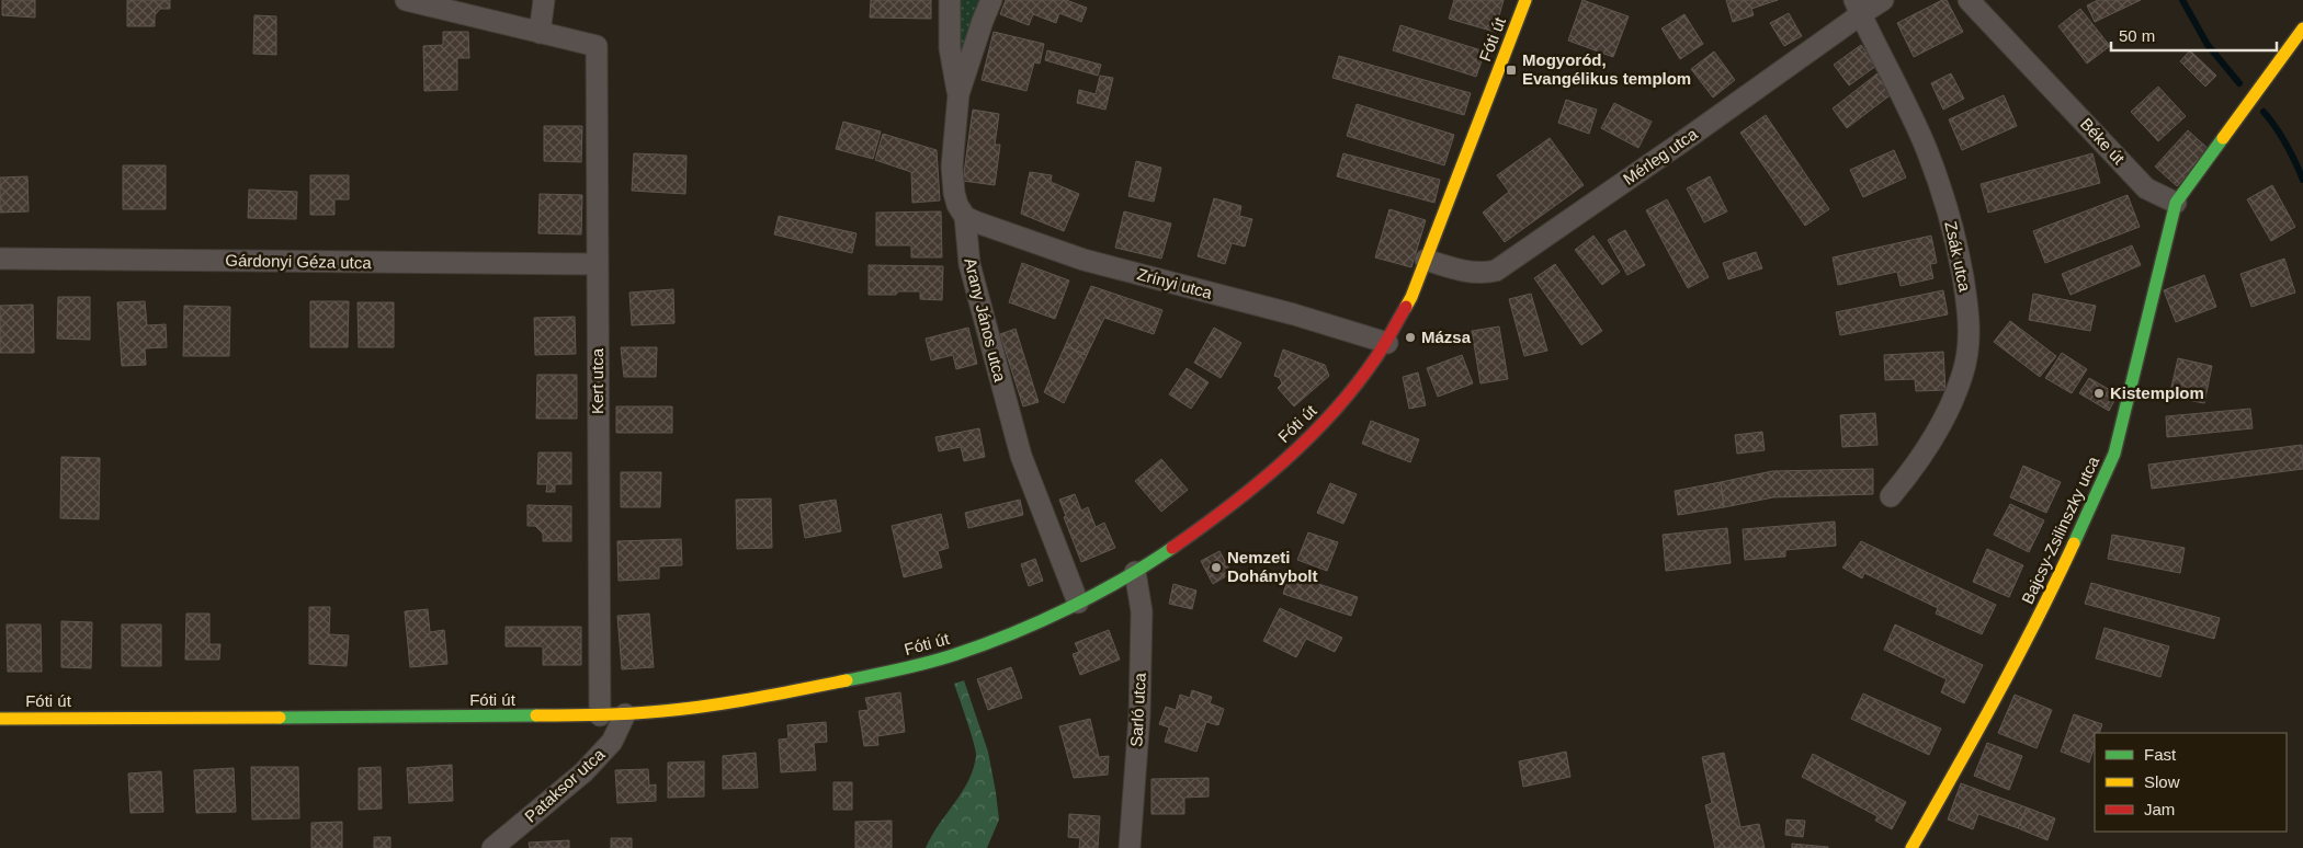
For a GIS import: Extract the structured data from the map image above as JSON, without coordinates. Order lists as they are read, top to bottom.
{
  "streets": {
    "main road": ["Fóti út", "Bajcsy-Zsilinszky utca"],
    "street": [
      "Béke út",
      "Mérleg utca",
      "Zsák utca",
      "Gárdonyi Géza utca",
      "Zrínyi utca",
      "Arany János utca",
      "Kert utca",
      "Sarló utca",
      "Pataksor utca"
    ]
  },
  "crossings": [
    ["Fóti út", "Mérleg utca"],
    ["Fóti út", "Zrínyi utca"],
    ["Fóti út", "Arany János utca"],
    ["Fóti út", "Kert utca"],
    ["Fóti út", "Sarló utca"],
    ["Fóti út", "Pataksor utca"],
    ["Béke út", "Bajcsy-Zsilinszky utca"],
    ["Mérleg utca", "Zsák utca"],
    ["Gárdonyi Géza utca", "Kert utca"],
    ["Zrínyi utca", "Arany János utca"]
  ],
  "places": {
    "transit": ["Mogyoród, Evangélikus templom"],
    "other": ["Mázsa", "Kistemplom", "Nemzeti Dohánybolt"]
  },
  "legend": ["Fast", "Slow", "Jam"],
  "scale_bar": "50 m"
}
